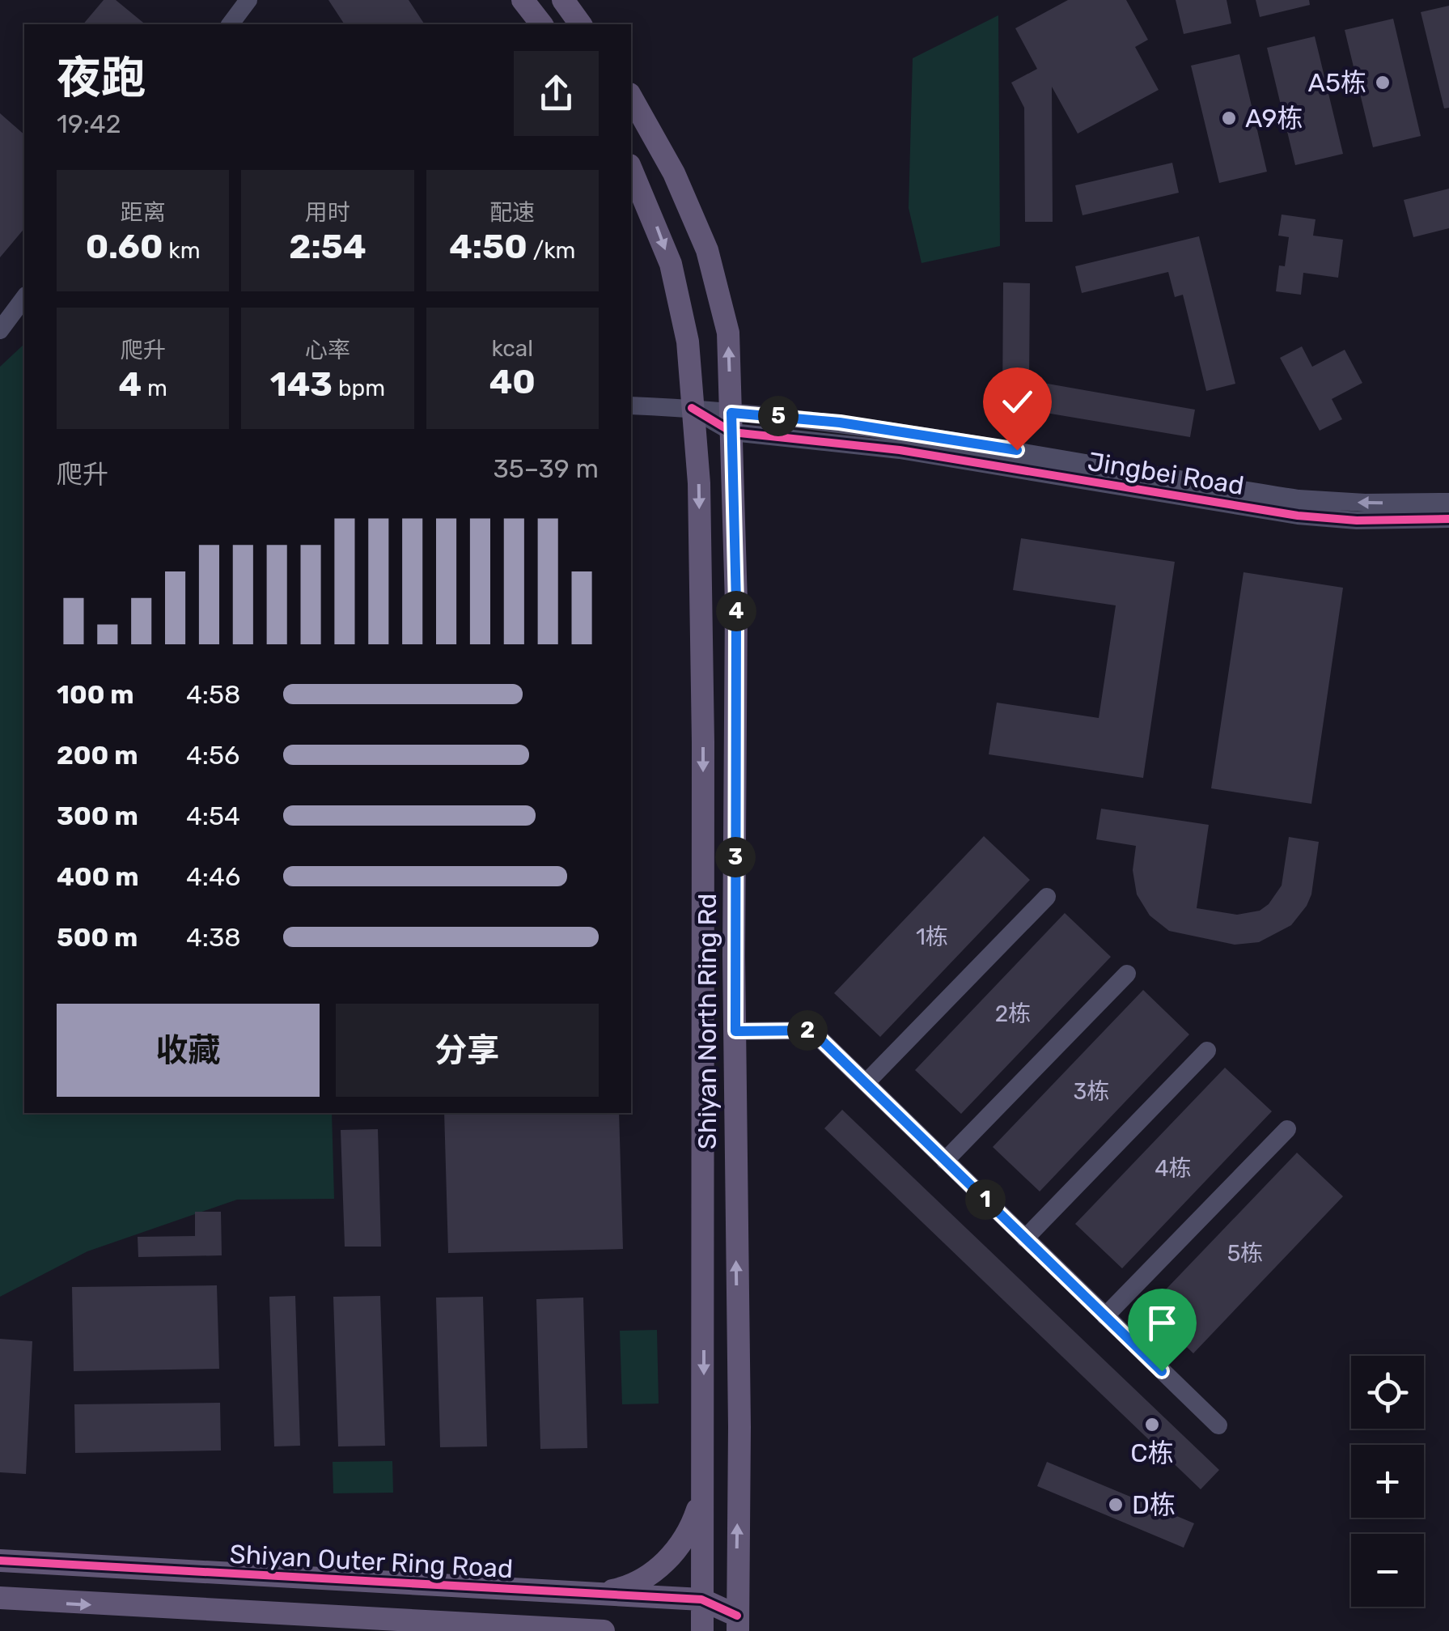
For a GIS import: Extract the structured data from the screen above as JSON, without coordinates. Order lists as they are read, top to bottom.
{
  "streets": {
    "main road": ["Shiyan North Ring Rd", "Shiyan Outer Ring Road"],
    "street": ["Jingbei Road"]
  },
  "crossings": [
    ["Jingbei Road", "Shiyan North Ring Rd"],
    ["Shiyan North Ring Rd", "Shiyan Outer Ring Road"]
  ],
  "places": [
    "A5栋",
    "A9栋",
    "C栋",
    "D栋"
  ],
  "house_numbers": [
    "1栋",
    "2栋",
    "3栋",
    "4栋",
    "5栋"
  ],
  "page": {
    "heading": ["夜跑", "19:42"],
    "stats": [
      ["距离", "0.60 km"],
      ["用时", "2:54"],
      ["配速", "4:50 /km"],
      ["爬升", "4 m"],
      ["心率", "143 bpm"],
      ["kcal", "40"]
    ],
    "pins": [
      "5",
      "4",
      "3",
      "2",
      "1"
    ],
    "chart": ["爬升", "35–39 m"],
    "list": [
      {
        "name": "100 m",
        "note": "4:58"
      },
      {
        "name": "200 m",
        "note": "4:56"
      },
      {
        "name": "300 m",
        "note": "4:54"
      },
      {
        "name": "400 m",
        "note": "4:46"
      },
      {
        "name": "500 m",
        "note": "4:38"
      }
    ],
    "buttons": ["收藏", "分享"],
    "map_buttons": ["+", "−"]
  }
}
